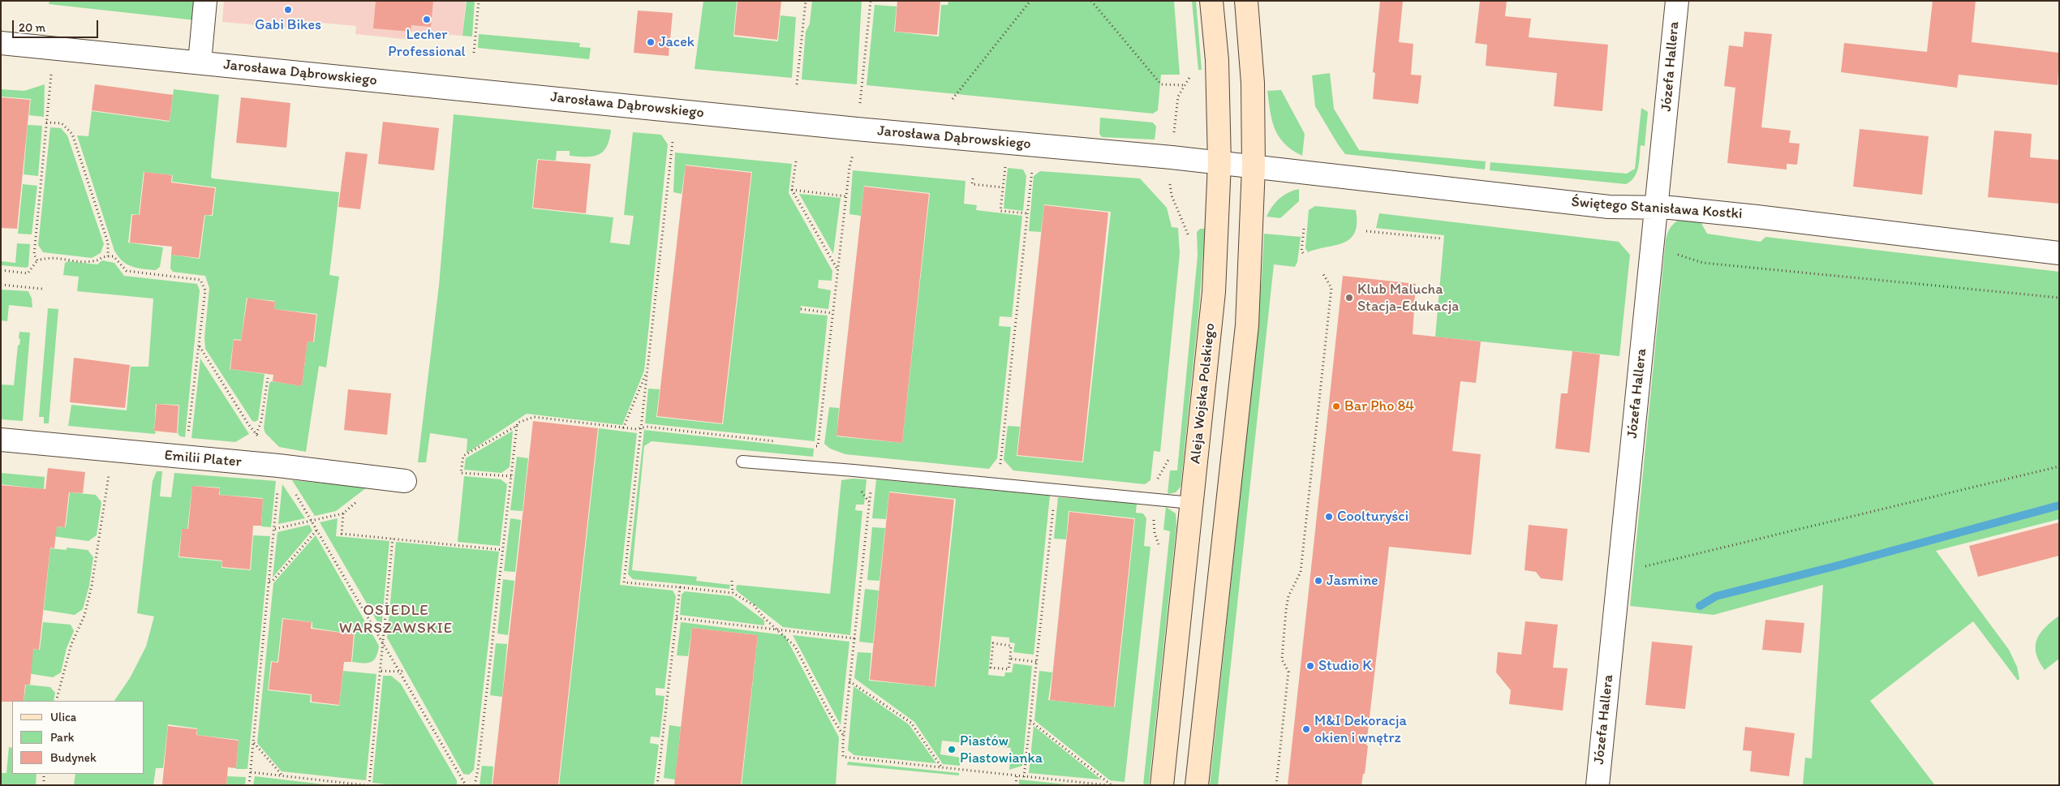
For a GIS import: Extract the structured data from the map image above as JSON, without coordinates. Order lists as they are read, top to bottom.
{
  "streets": {
    "street": [
      "Józefa Hallera",
      "Jarosława Dąbrowskiego",
      "Świętego Stanisława Kostki",
      "Aleja Wojska Polskiego",
      "Emilii Plater"
    ]
  },
  "crossings": [
    ["Józefa Hallera", "Świętego Stanisława Kostki"],
    ["Jarosława Dąbrowskiego", "Świętego Stanisława Kostki"],
    ["Jarosława Dąbrowskiego", "Aleja Wojska Polskiego"]
  ],
  "districts": ["OSIEDLE WARSZAWSKIE"],
  "places": [
    "Gabi Bikes",
    "Lecher Professional",
    "Jacek",
    "Klub Malucha Stacja-Edukacja",
    "Bar Pho 84",
    "Coolturyści",
    "Jasmine",
    "Studio K",
    "M&I Dekoracja okien i wnętrz",
    "Piastów Piastowianka"
  ],
  "legend": ["Ulica", "Park", "Budynek"],
  "scale_bar": "20 m"
}
